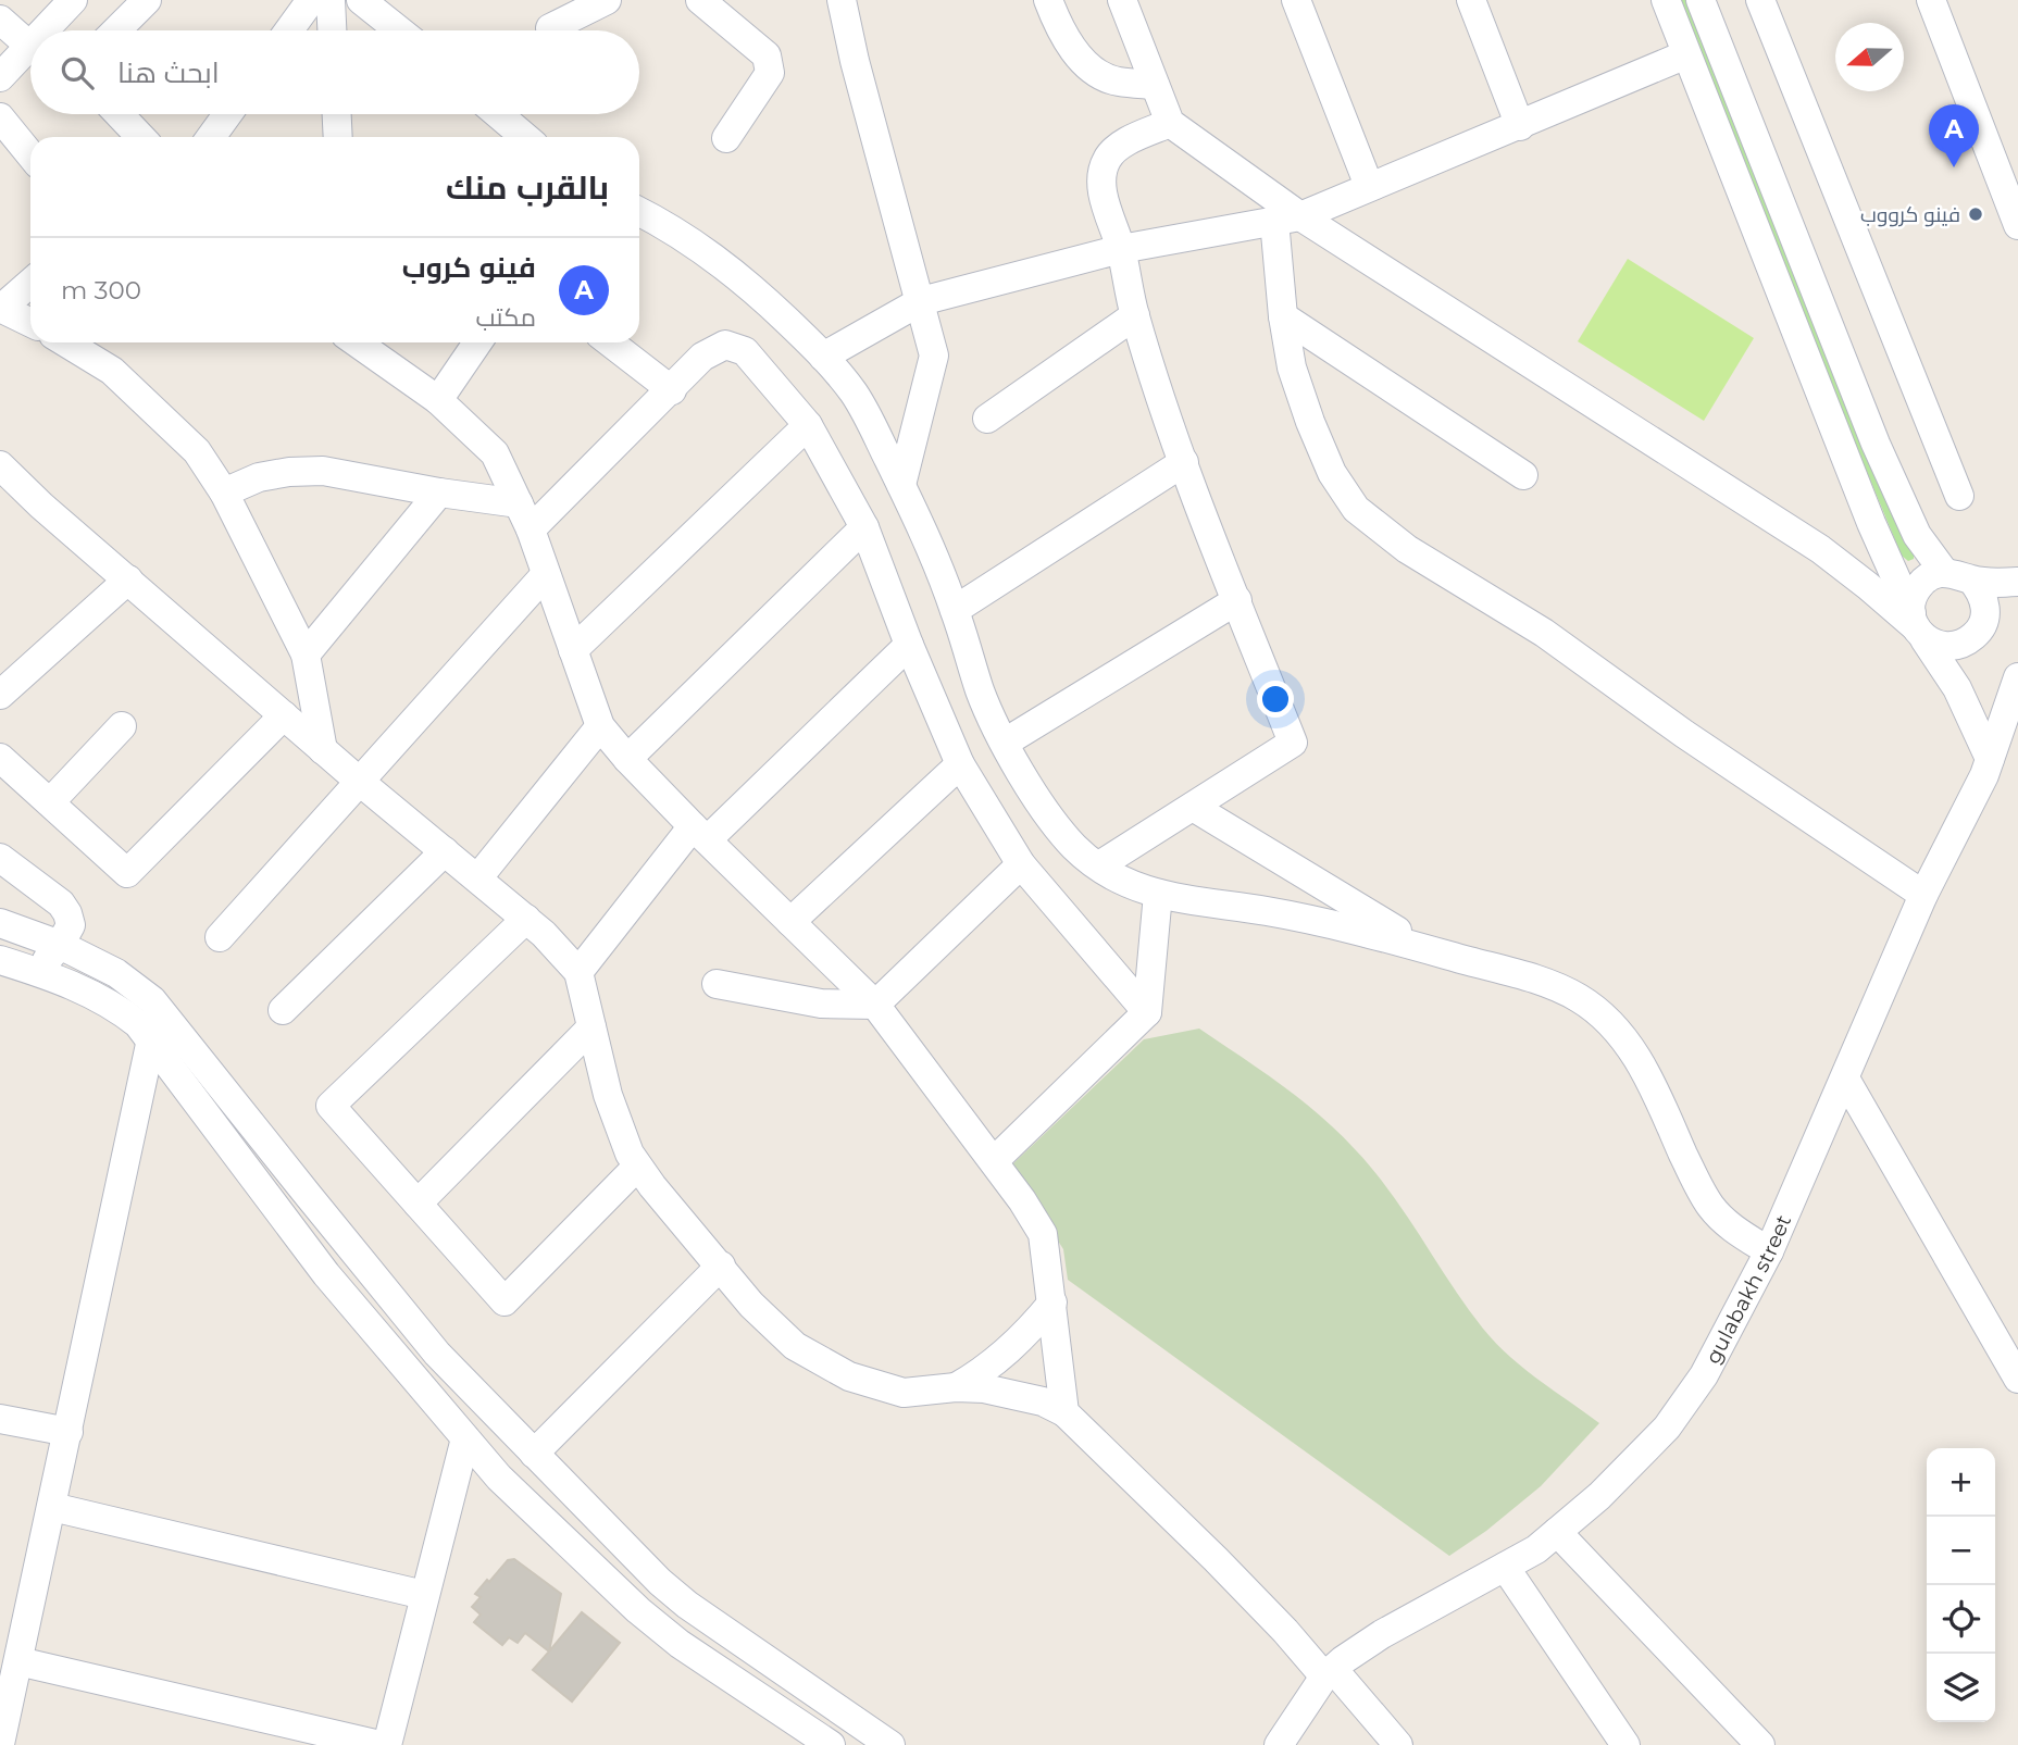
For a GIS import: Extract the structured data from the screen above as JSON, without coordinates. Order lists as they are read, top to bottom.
{
  "streets": {
    "street": ["gulabakh street"]
  },
  "places": ["فینو کرووب"],
  "north": "left",
  "page": {
    "search": "ابحث هنا",
    "pins": "A",
    "heading": "بالقرب منك",
    "list": [
      {
        "mark": "A",
        "name": "فينو كروب",
        "note": "مكتب",
        "value": "300 m"
      }
    ],
    "map_buttons": ["+", "−"]
  }
}
